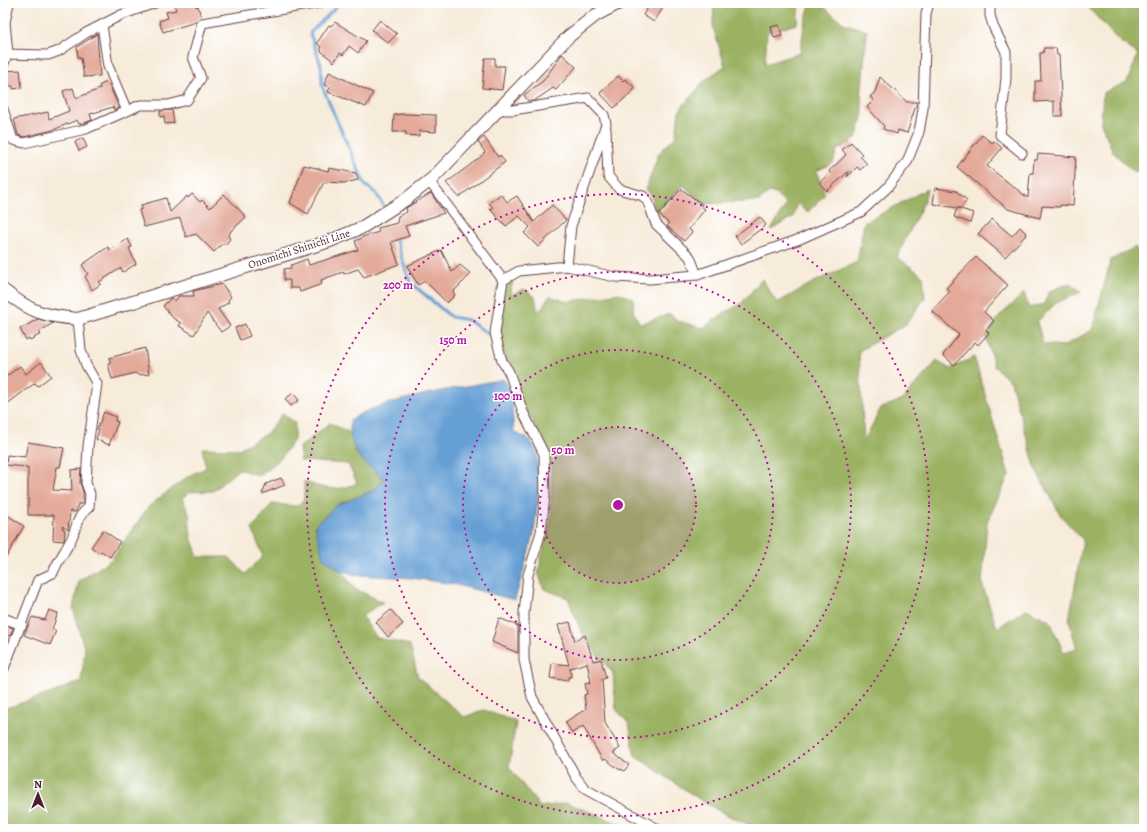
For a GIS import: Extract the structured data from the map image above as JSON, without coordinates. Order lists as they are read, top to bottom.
{
  "streets": {
    "main road": ["Onomichi Shinichi Line"]
  },
  "north": "top",
  "rings": [
    "200 m",
    "150 m",
    "100 m",
    "50 m"
  ]
}
